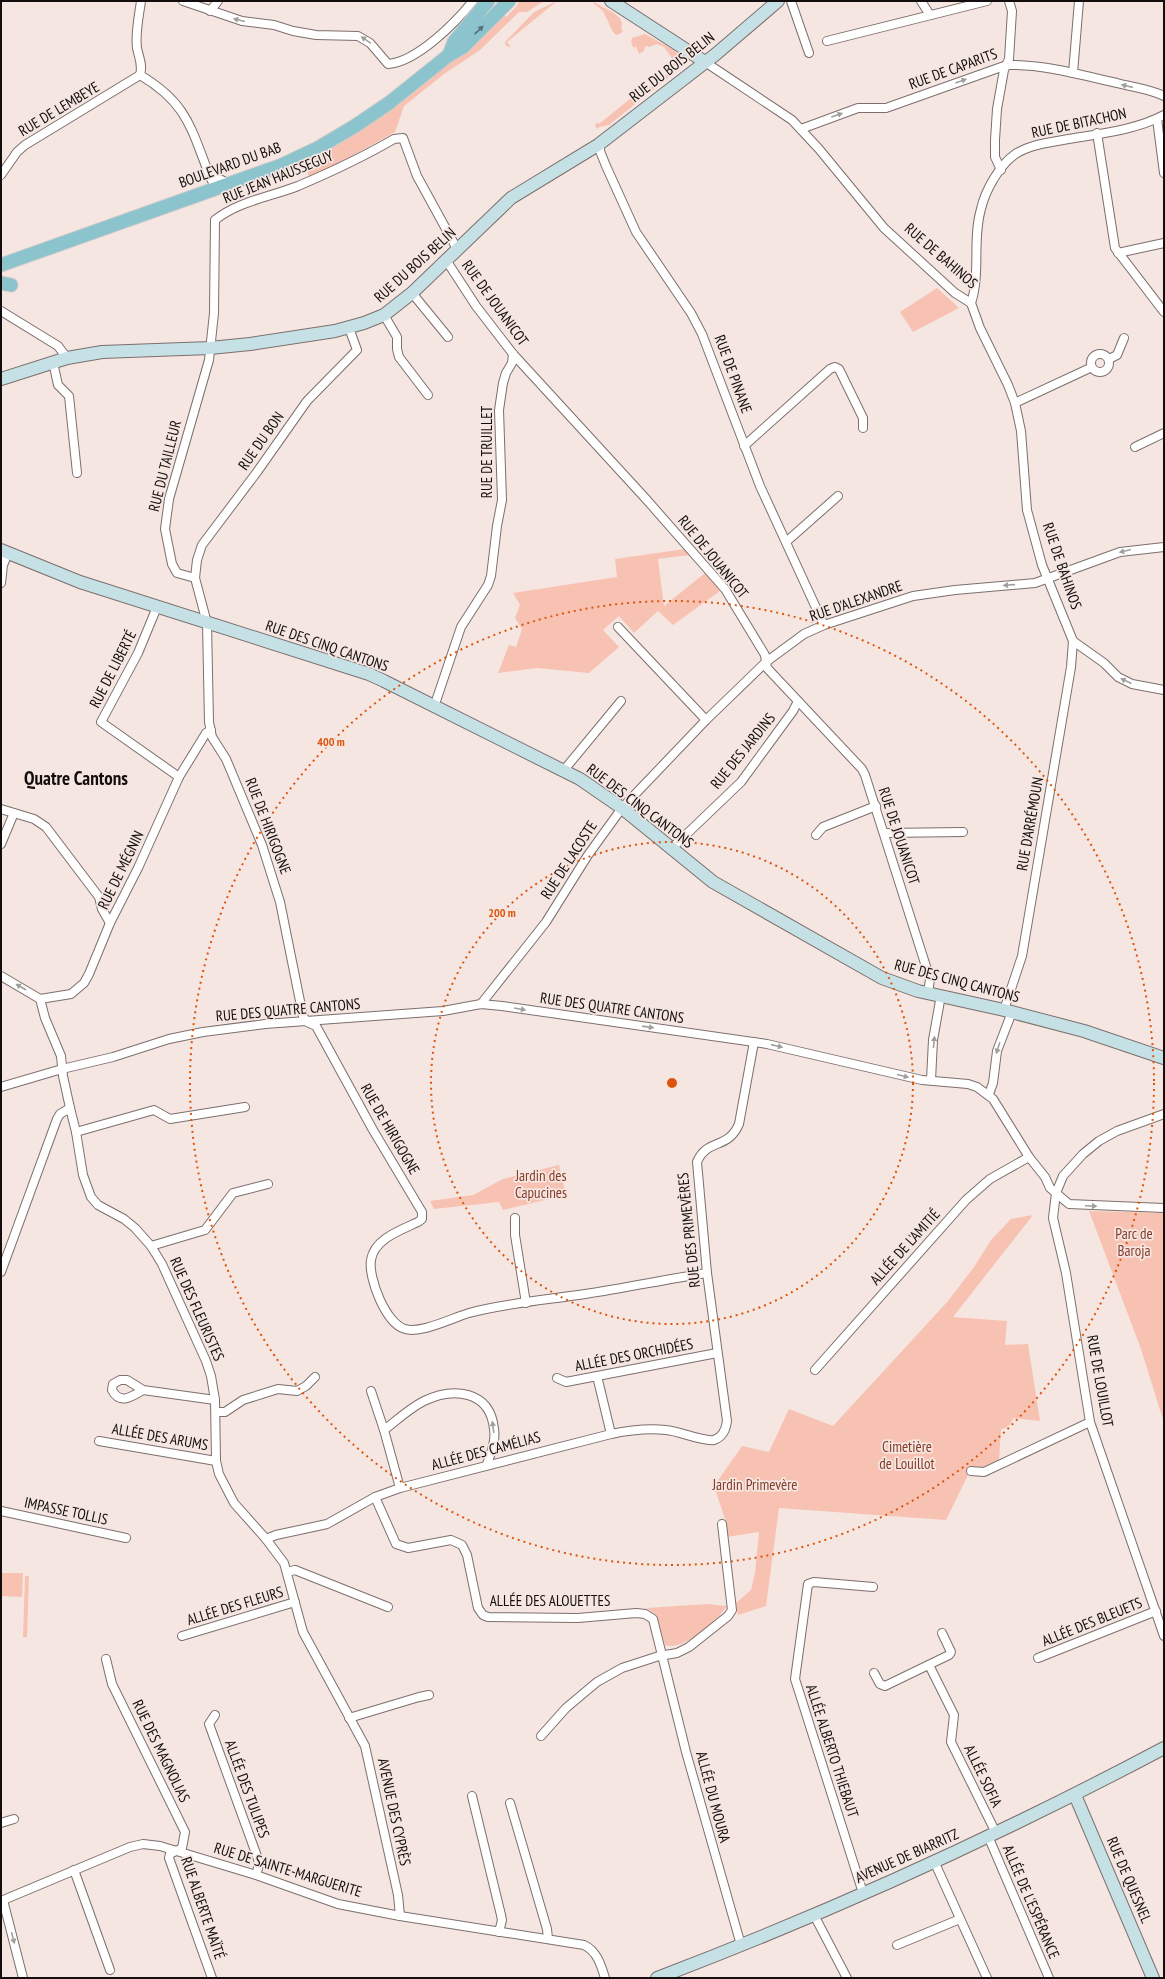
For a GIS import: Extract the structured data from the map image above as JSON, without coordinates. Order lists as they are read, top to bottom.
{
  "streets": {
    "main road": ["BOULEVARD DU BAB"],
    "street": [
      "RUE DU BOIS BELIN",
      "RUE DE CAPARITS",
      "RUE DE LEMBEYE",
      "RUE DE BITACHON",
      "RUE JEAN HAUSSEGUY",
      "RUE DE BAHINOS",
      "RUE DE JOUANICOT",
      "RUE DE PINANE",
      "RUE DU BON",
      "RUE DE TRUILLET",
      "RUE DU TAILLEUR",
      "RUE D'ALEXANDRE",
      "RUE DES CINQ CANTONS",
      "RUE DE LIBERTÉ",
      "RUE DES JARDINS",
      "RUE D'ARRÉMOUN",
      "RUE DE HIRIGOGNE",
      "RUE DE LACOSTE",
      "RUE DE MÉGNIN",
      "RUE DES QUATRE CANTONS",
      "RUE DES PRIMEVÈRES",
      "ALLÉE DE L'AMITIÉ",
      "RUE DES FLEURISTES",
      "ALLÉE DES ORCHIDÉES",
      "RUE DE LOUILLOT",
      "ALLÉE DES ARUMS",
      "ALLÉE DES CAMÉLIAS",
      "IMPASSE TOLLIS",
      "ALLÉE DES ALOUETTES",
      "ALLÉE DES FLEURS",
      "ALLÉE DES BLEUETS",
      "RUE DES MAGNOLIAS",
      "ALLÉE ALBERTO THIEBAUT",
      "ALLÉE SOFIA",
      "ALLÉE DES TULIPES",
      "ALLÉE DU MOURA",
      "AVENUE DES CYPRÈS",
      "AVENUE DE BIARRITZ",
      "RUE DE SAINTE-MARGUERITE",
      "RUE DE QUESNEL",
      "ALLÉE DE L'ESPÉRANCE",
      "RUE ALBERTE MAÏTÉ"
    ]
  },
  "crossings": [
    ["RUE DU BOIS BELIN", "RUE JEAN HAUSSEGUY"],
    ["RUE DU BOIS BELIN", "RUE DE BAHINOS"],
    ["RUE DU BOIS BELIN", "RUE DE JOUANICOT"],
    ["RUE DU BOIS BELIN", "RUE DE PINANE"],
    ["RUE DU BOIS BELIN", "RUE DU BON"],
    ["RUE DU BOIS BELIN", "RUE DU TAILLEUR"],
    ["RUE DE CAPARITS", "RUE DE BAHINOS"],
    ["RUE DE BITACHON", "RUE DE BAHINOS"],
    ["RUE JEAN HAUSSEGUY", "RUE DU TAILLEUR"],
    ["RUE DE BAHINOS", "RUE D'ALEXANDRE"],
    ["RUE DE BAHINOS", "RUE D'ARRÉMOUN"],
    ["RUE DE JOUANICOT", "RUE DE TRUILLET"],
    ["RUE DE JOUANICOT", "RUE D'ALEXANDRE"],
    ["RUE DE JOUANICOT", "RUE DES CINQ CANTONS"],
    ["RUE DE JOUANICOT", "RUE DES JARDINS"],
    ["RUE DE PINANE", "RUE D'ALEXANDRE"],
    ["RUE DU BON", "RUE DU TAILLEUR"],
    ["RUE DE TRUILLET", "RUE DES CINQ CANTONS"],
    ["RUE D'ALEXANDRE", "RUE DES CINQ CANTONS"],
    ["RUE D'ALEXANDRE", "RUE DE LACOSTE"],
    ["RUE DES CINQ CANTONS", "RUE DE LIBERTÉ"],
    ["RUE DES CINQ CANTONS", "RUE DES JARDINS"],
    ["RUE DES CINQ CANTONS", "RUE D'ARRÉMOUN"],
    ["RUE DES CINQ CANTONS", "RUE DE HIRIGOGNE"],
    ["RUE DES CINQ CANTONS", "RUE DE LACOSTE"],
    ["RUE DE LIBERTÉ", "RUE DE MÉGNIN"],
    ["RUE D'ARRÉMOUN", "RUE DES QUATRE CANTONS"],
    ["RUE DE HIRIGOGNE", "RUE DE MÉGNIN"],
    ["RUE DE HIRIGOGNE", "RUE DES QUATRE CANTONS"],
    ["RUE DE HIRIGOGNE", "RUE DES PRIMEVÈRES"],
    ["RUE DE LACOSTE", "RUE DES QUATRE CANTONS"],
    ["RUE DE MÉGNIN", "RUE DES FLEURISTES"],
    ["RUE DES QUATRE CANTONS", "RUE DES PRIMEVÈRES"],
    ["RUE DES QUATRE CANTONS", "RUE DES FLEURISTES"],
    ["RUE DES PRIMEVÈRES", "ALLÉE DES ORCHIDÉES"],
    ["RUE DES PRIMEVÈRES", "ALLÉE DES CAMÉLIAS"],
    ["RUE DES FLEURISTES", "ALLÉE DES ARUMS"],
    ["RUE DES FLEURISTES", "ALLÉE DES CAMÉLIAS"],
    ["RUE DES FLEURISTES", "AVENUE DES CYPRÈS"],
    ["RUE DE LOUILLOT", "ALLÉE DES BLEUETS"],
    ["ALLÉE DES CAMÉLIAS", "ALLÉE DES ALOUETTES"],
    ["ALLÉE DES CAMÉLIAS", "AVENUE DES CYPRÈS"],
    ["ALLÉE DES ALOUETTES", "ALLÉE DU MOURA"],
    ["ALLÉE DES FLEURS", "AVENUE DES CYPRÈS"],
    ["RUE DES MAGNOLIAS", "RUE DE SAINTE-MARGUERITE"],
    ["RUE DES MAGNOLIAS", "RUE ALBERTE MAÏTÉ"],
    ["ALLÉE ALBERTO THIEBAUT", "AVENUE DE BIARRITZ"],
    ["ALLÉE SOFIA", "AVENUE DE BIARRITZ"],
    ["ALLÉE SOFIA", "ALLÉE DE L'ESPÉRANCE"],
    ["ALLÉE DES TULIPES", "RUE DE SAINTE-MARGUERITE"],
    ["ALLÉE DU MOURA", "AVENUE DE BIARRITZ"],
    ["AVENUE DES CYPRÈS", "RUE DE SAINTE-MARGUERITE"],
    ["AVENUE DE BIARRITZ", "RUE DE QUESNEL"],
    ["AVENUE DE BIARRITZ", "ALLÉE DE L'ESPÉRANCE"],
    ["RUE DE SAINTE-MARGUERITE", "RUE ALBERTE MAÏTÉ"]
  ],
  "one_way": ["RUE D'ALEXANDRE", "RUE DES QUATRE CANTONS"],
  "districts": ["Quatre Cantons"],
  "parks": [
    "Jardin des Capucines",
    "Parc de Baroja",
    "Cimetière de Louillot",
    "Jardin Primevère"
  ],
  "rings": ["400 m", "200 m"]
}
